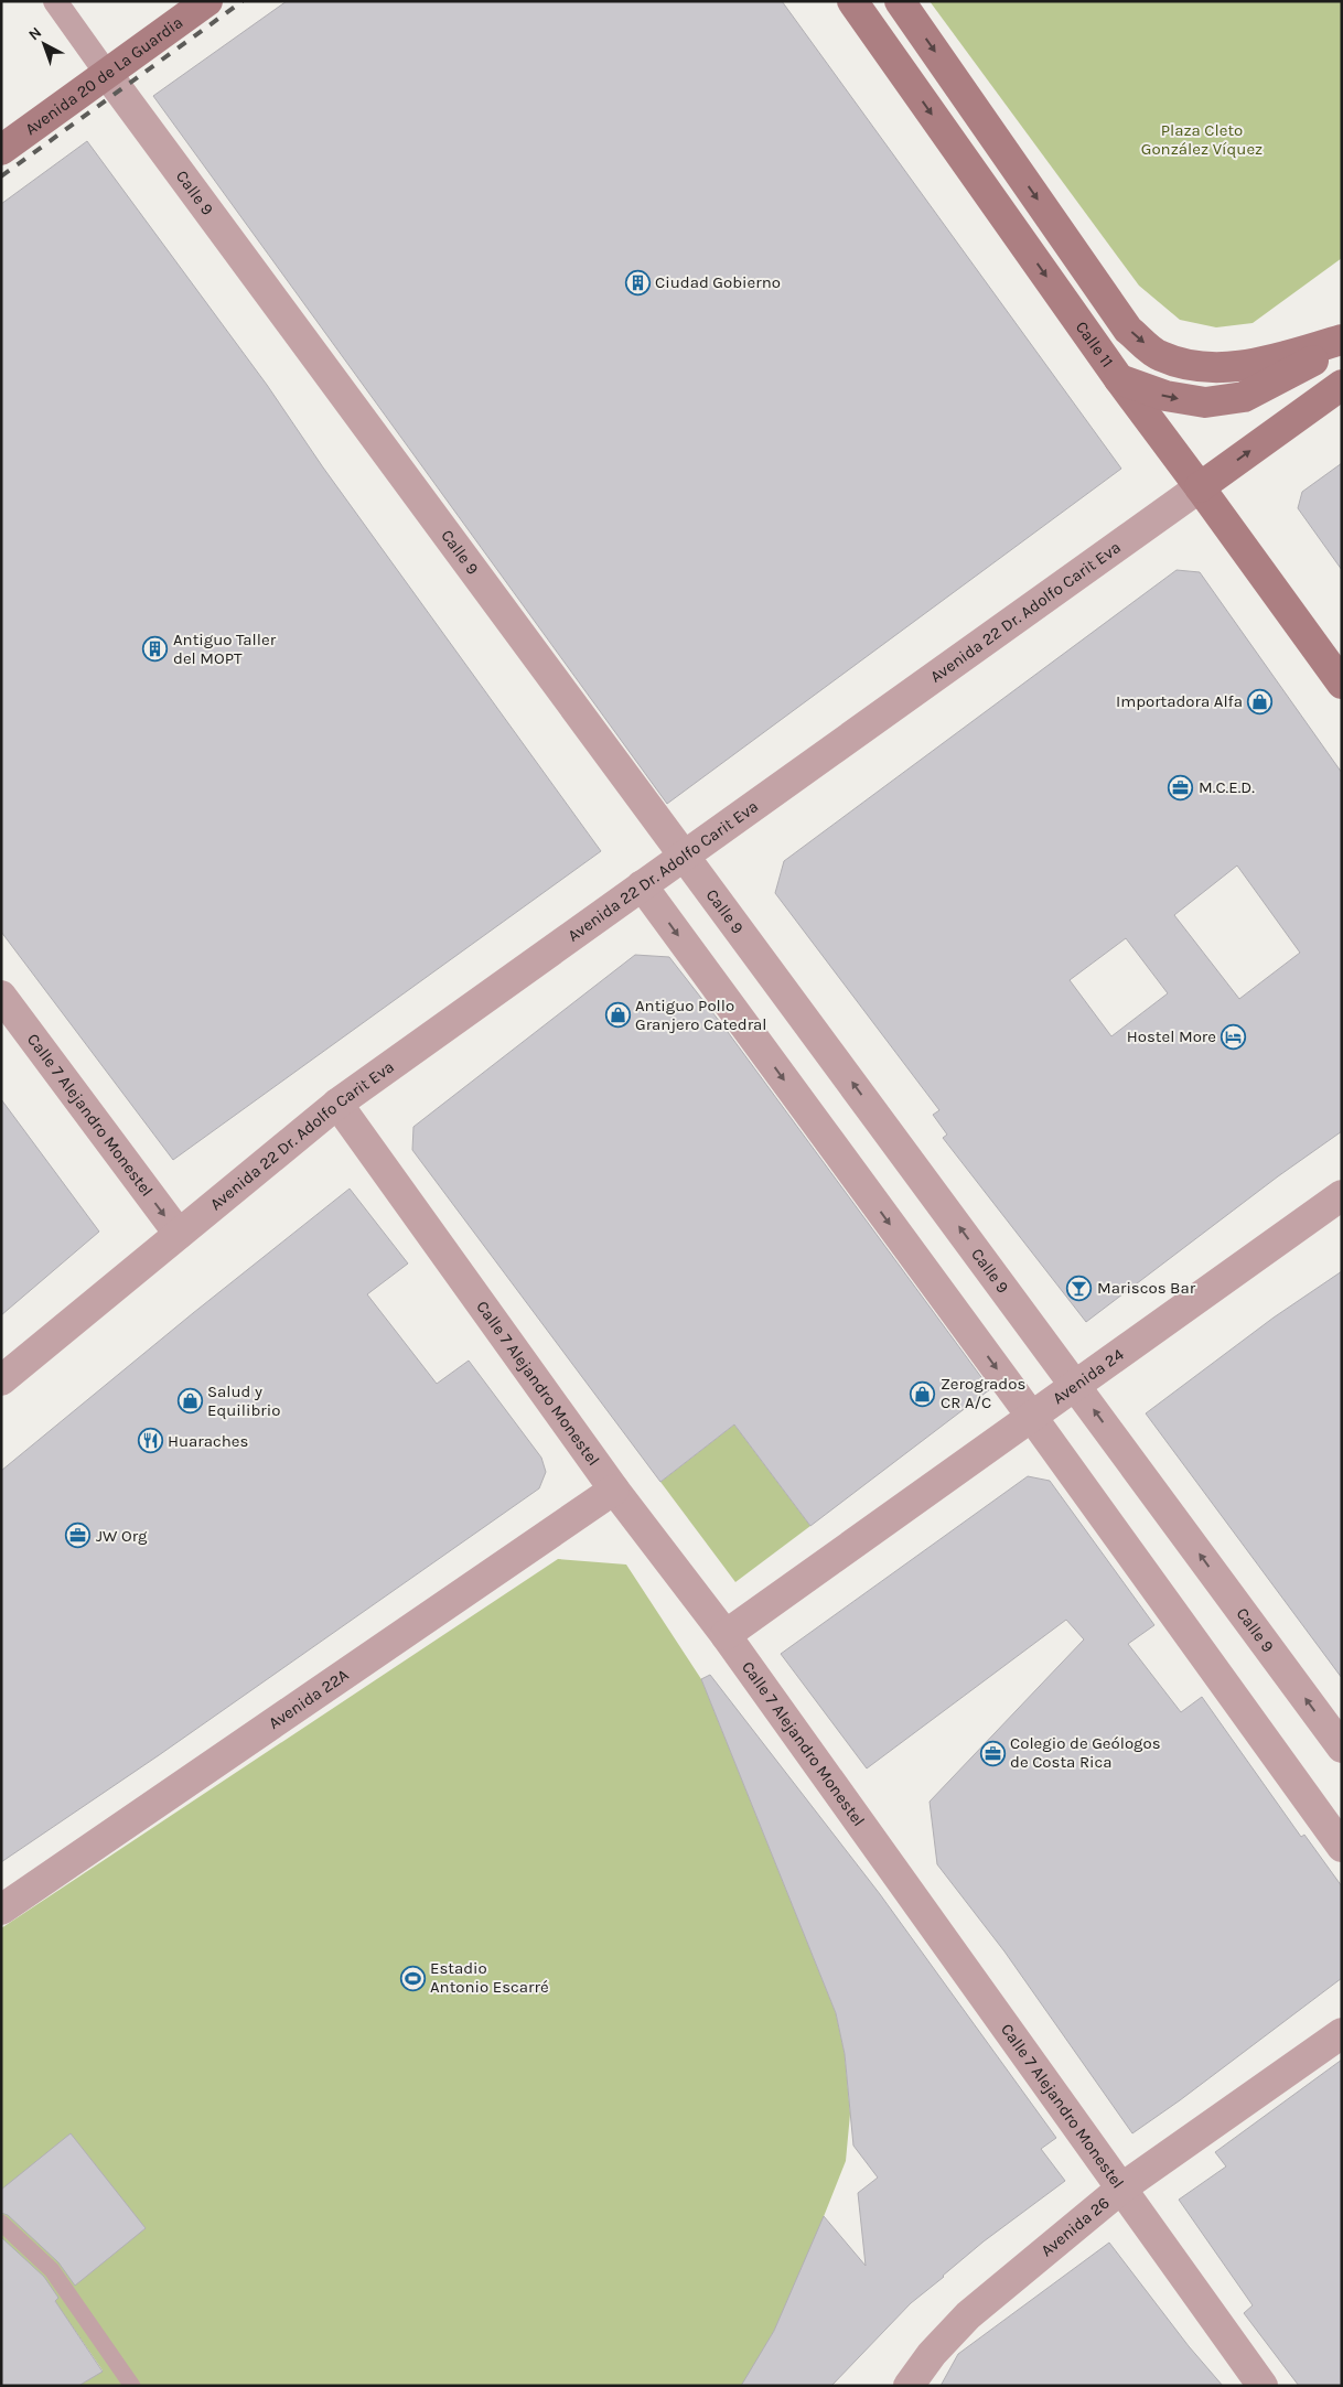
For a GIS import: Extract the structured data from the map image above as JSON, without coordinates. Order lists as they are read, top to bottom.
{
  "streets": {
    "main road": ["Avenida 20 de La Guardia", "Calle 11", "Avenida 22 Dr. Adolfo Carit Eva"],
    "street": [
      "Calle 9",
      "Calle 7 Alejandro Monestel",
      "Avenida 24",
      "Avenida 22A",
      "Avenida 26"
    ]
  },
  "crossings": [
    ["Avenida 20 de La Guardia", "Calle 9"],
    ["Calle 9", "Avenida 22 Dr. Adolfo Carit Eva"],
    ["Calle 9", "Avenida 24"],
    ["Calle 11", "Avenida 22 Dr. Adolfo Carit Eva"],
    ["Avenida 22 Dr. Adolfo Carit Eva", "Calle 7 Alejandro Monestel"],
    ["Calle 7 Alejandro Monestel", "Avenida 24"],
    ["Calle 7 Alejandro Monestel", "Avenida 22A"],
    ["Calle 7 Alejandro Monestel", "Avenida 26"]
  ],
  "one_way": ["Calle 11"],
  "parks": ["Plaza Cleto González Víquez"],
  "places": {
    "building": ["Ciudad Gobierno", "Antiguo Taller del MOPT"],
    "shop": [
      "Importadora Alfa",
      "Antiguo Pollo Granjero Catedral",
      "Zerogrados CR A/C",
      "Salud y Equilibrio"
    ],
    "office": ["M.C.E.D.", "JW Org", "Colegio de Geólogos de Costa Rica"],
    "hotel": ["Hostel More"],
    "bar": ["Mariscos Bar"],
    "restaurant": ["Huaraches"],
    "sports": ["Estadio Antonio Escarré"]
  },
  "north": "top left"
}
